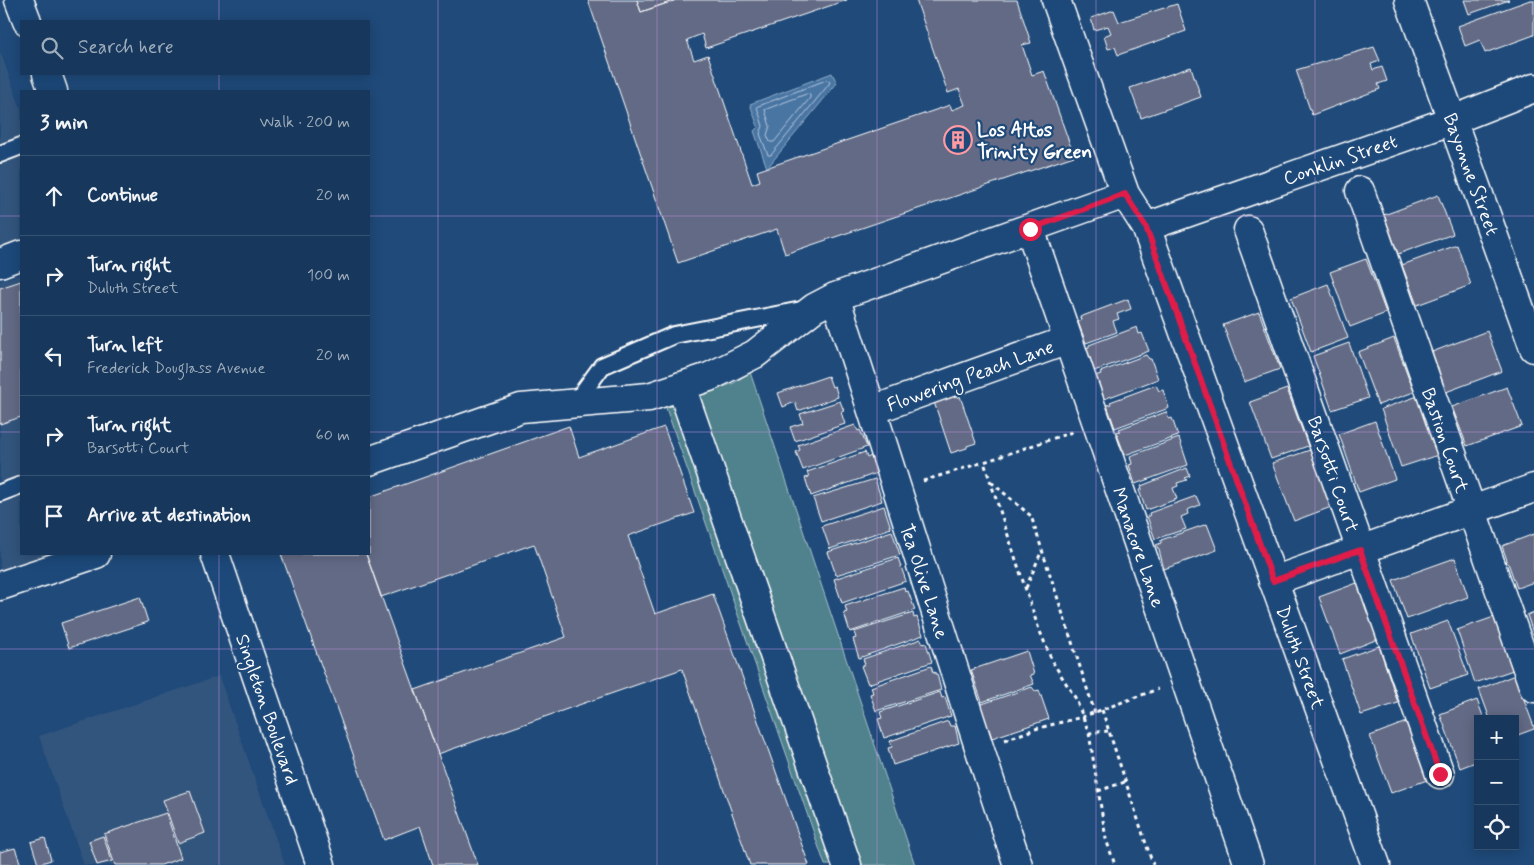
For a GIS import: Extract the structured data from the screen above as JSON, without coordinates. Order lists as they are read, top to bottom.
{
  "streets": {
    "street": [
      "Conklin Street",
      "Bayonne Street",
      "Flowering Peach Lane",
      "Bastion Court",
      "Barsotti Court",
      "Manacore Lane",
      "Tea Olive Lane",
      "Duluth Street",
      "Singleton Boulevard"
    ]
  },
  "crossings": [
    ["Conklin Street", "Bayonne Street"],
    ["Conklin Street", "Duluth Street"],
    ["Flowering Peach Lane", "Manacore Lane"],
    ["Flowering Peach Lane", "Tea Olive Lane"]
  ],
  "places": {
    "building": ["Los Altos Trinity Green"]
  },
  "page": {
    "search": "Search here",
    "heading": ["3 min", "Walk · 200 m"],
    "list": [
      ["Continue", "20 m"],
      ["Turn right", "Duluth Street", "100 m"],
      ["Turn left", "Frederick Douglass Avenue", "20 m"],
      ["Turn right", "Barsotti Court", "60 m"],
      "Arrive at destination"
    ],
    "map_buttons": ["+", "−"]
  }
}
